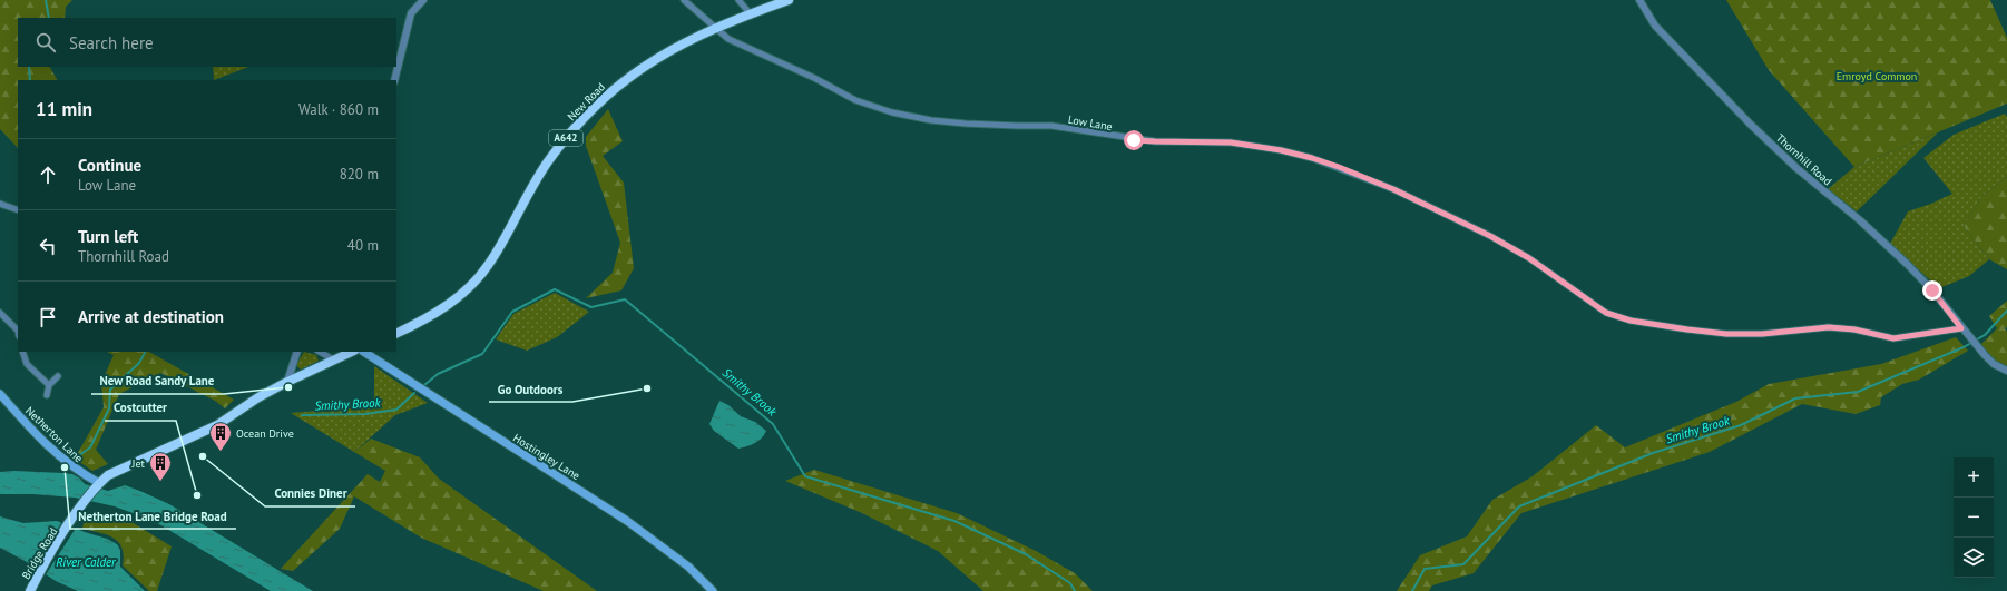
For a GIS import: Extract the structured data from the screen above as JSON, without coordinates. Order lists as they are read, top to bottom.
{
  "streets": {
    "highway": ["New Road", "A642", "Bridge Road"],
    "main road": ["Netherton Lane", "Hostingley Lane"],
    "street": ["Low Lane", "Thornhill Road"]
  },
  "crossings": [
    ["New Road", "Low Lane"],
    ["Low Lane", "Thornhill Road"],
    ["Netherton Lane", "Bridge Road"]
  ],
  "water": ["Smithy Brook", "River Calder"],
  "parks": ["Emroyd Common"],
  "places": {
    "other": [
      "New Road Sandy Lane",
      "Go Outdoors",
      "Connies Diner",
      "Netherton Lane Bridge Road",
      "Costcutter"
    ],
    "building": ["Ocean Drive", "Jet"]
  },
  "page": {
    "search": "Search here",
    "heading": ["11 min", "Walk · 860 m"],
    "list": [
      ["Continue", "Low Lane", "820 m"],
      ["Turn left", "Thornhill Road", "40 m"],
      "Arrive at destination"
    ],
    "map_buttons": ["+", "−"]
  }
}
